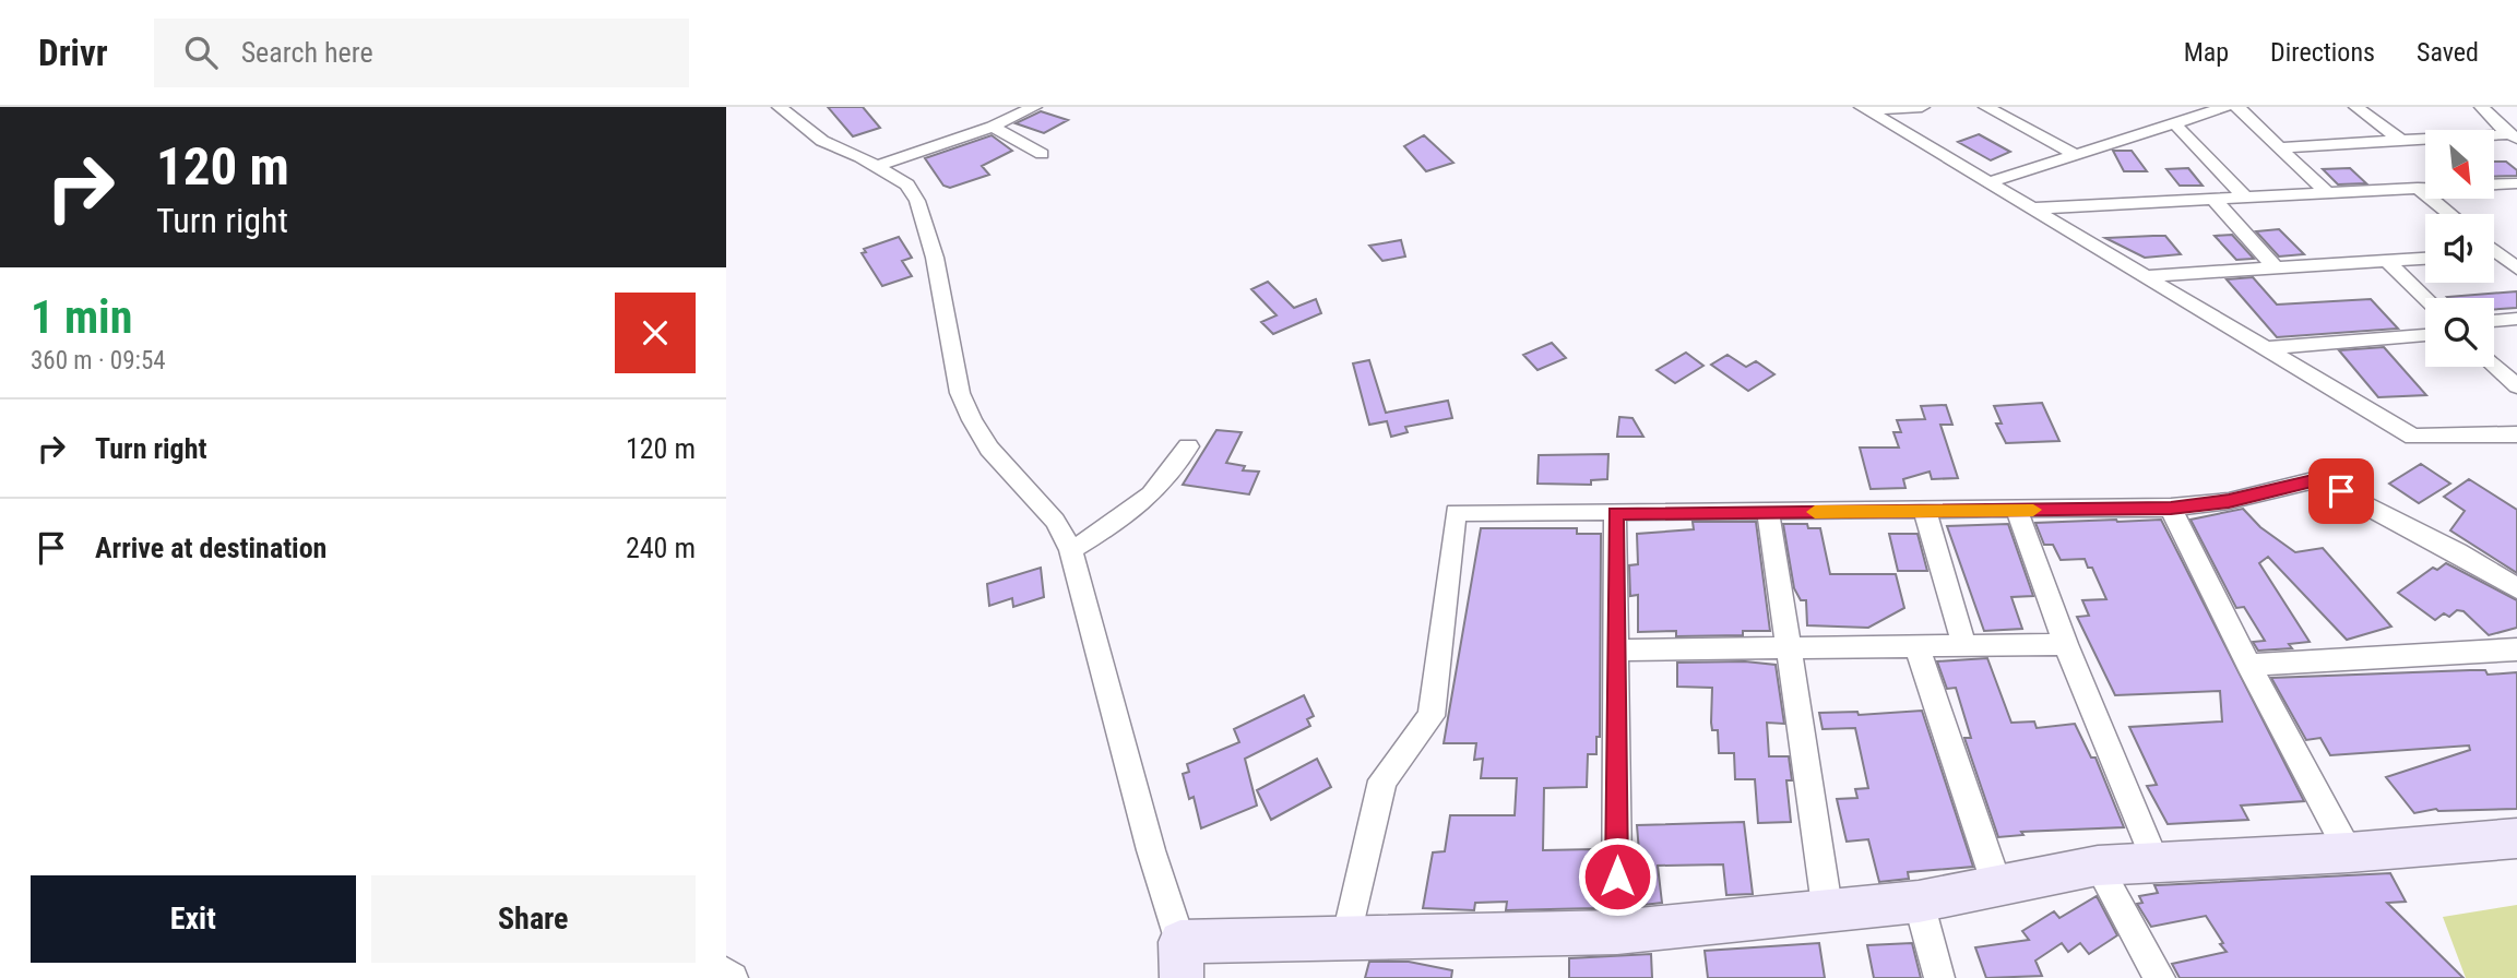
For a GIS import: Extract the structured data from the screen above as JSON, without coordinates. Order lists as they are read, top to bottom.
{
  "north": "bottom right",
  "page": {
    "header": "Drivr",
    "search": "Search here",
    "nav": ["Map", "Directions", "Saved"],
    "turn": ["120 m", "Turn right"],
    "heading": ["1 min", "360 m · 09:54"],
    "list": [
      {
        "name": "Turn right",
        "value": "120 m"
      },
      {
        "name": "Arrive at destination",
        "value": "240 m"
      }
    ],
    "buttons": ["Exit", "Share"]
  }
}
